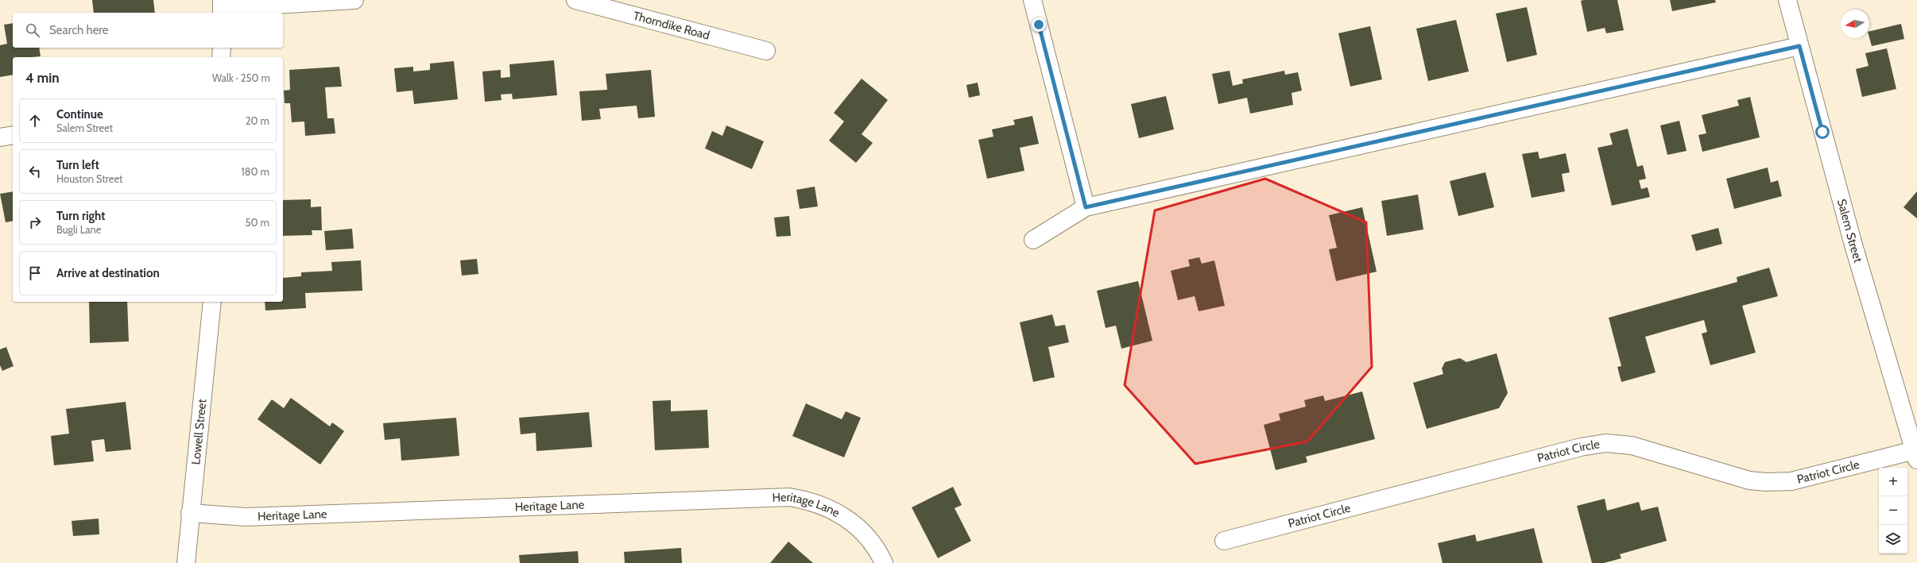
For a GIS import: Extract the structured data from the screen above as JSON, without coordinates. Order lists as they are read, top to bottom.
{
  "streets": {
    "street": [
      "Thorndike Road",
      "Salem Street",
      "Lowell Street",
      "Patriot Circle",
      "Heritage Lane"
    ]
  },
  "crossings": [
    ["Salem Street", "Patriot Circle"],
    ["Lowell Street", "Heritage Lane"]
  ],
  "north": "left",
  "page": {
    "search": "Search here",
    "heading": ["4 min", "Walk · 250 m"],
    "list": [
      ["Continue", "Salem Street", "20 m"],
      ["Turn left", "Houston Street", "180 m"],
      ["Turn right", "Bugli Lane", "50 m"],
      "Arrive at destination"
    ],
    "map_buttons": ["+", "−"]
  }
}
